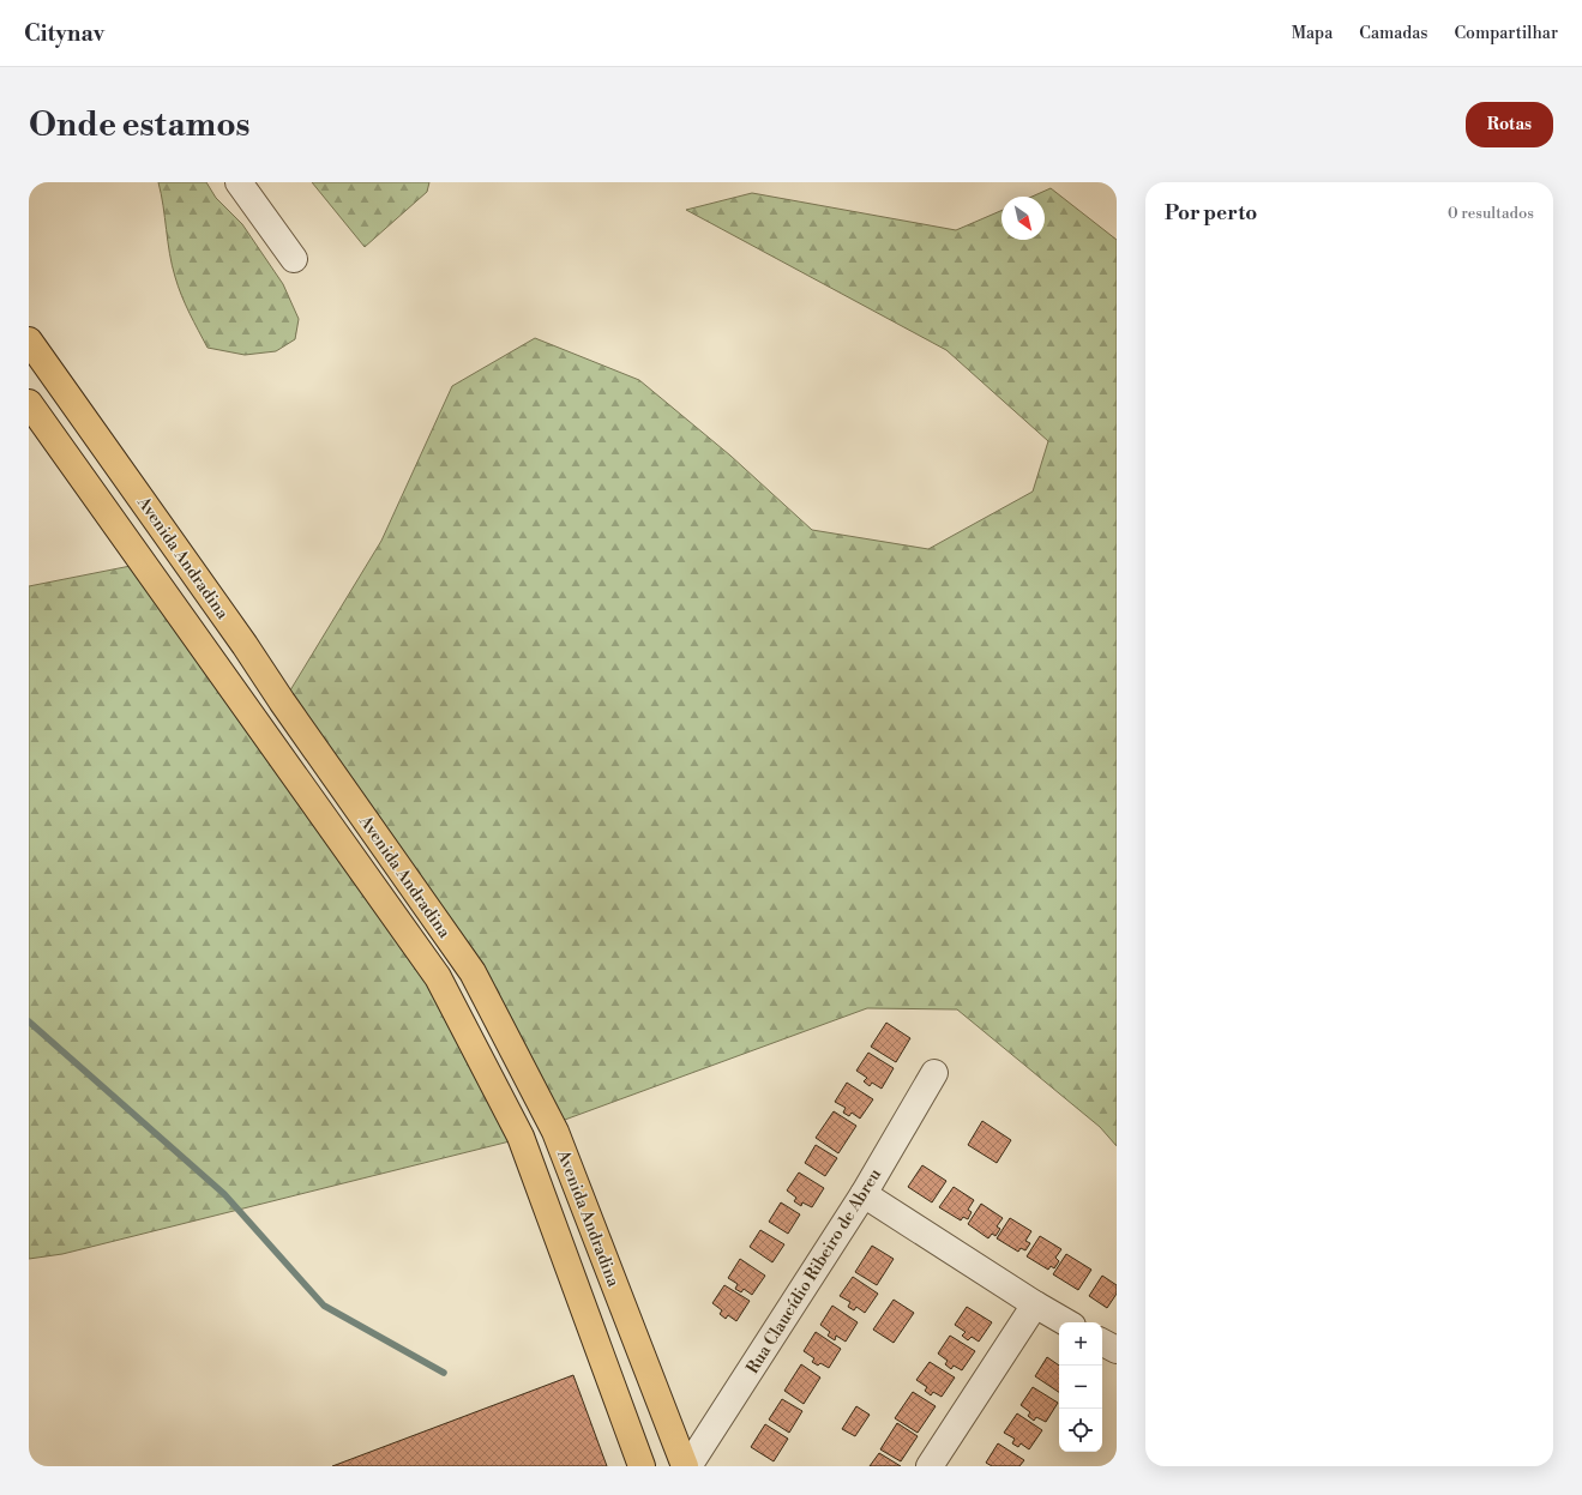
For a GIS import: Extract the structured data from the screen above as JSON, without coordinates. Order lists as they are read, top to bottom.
{
  "streets": {
    "main road": ["Avenida Andradina"],
    "street": ["Rua Claucídio Ribeiro de Abreu"]
  },
  "north": "bottom right",
  "page": {
    "header": "Citynav",
    "nav": ["Mapa", "Camadas", "Compartilhar"],
    "buttons": "Rotas",
    "title": "Onde estamos",
    "heading": ["Por perto", "0 resultados"],
    "map_buttons": ["+", "−"]
  }
}
